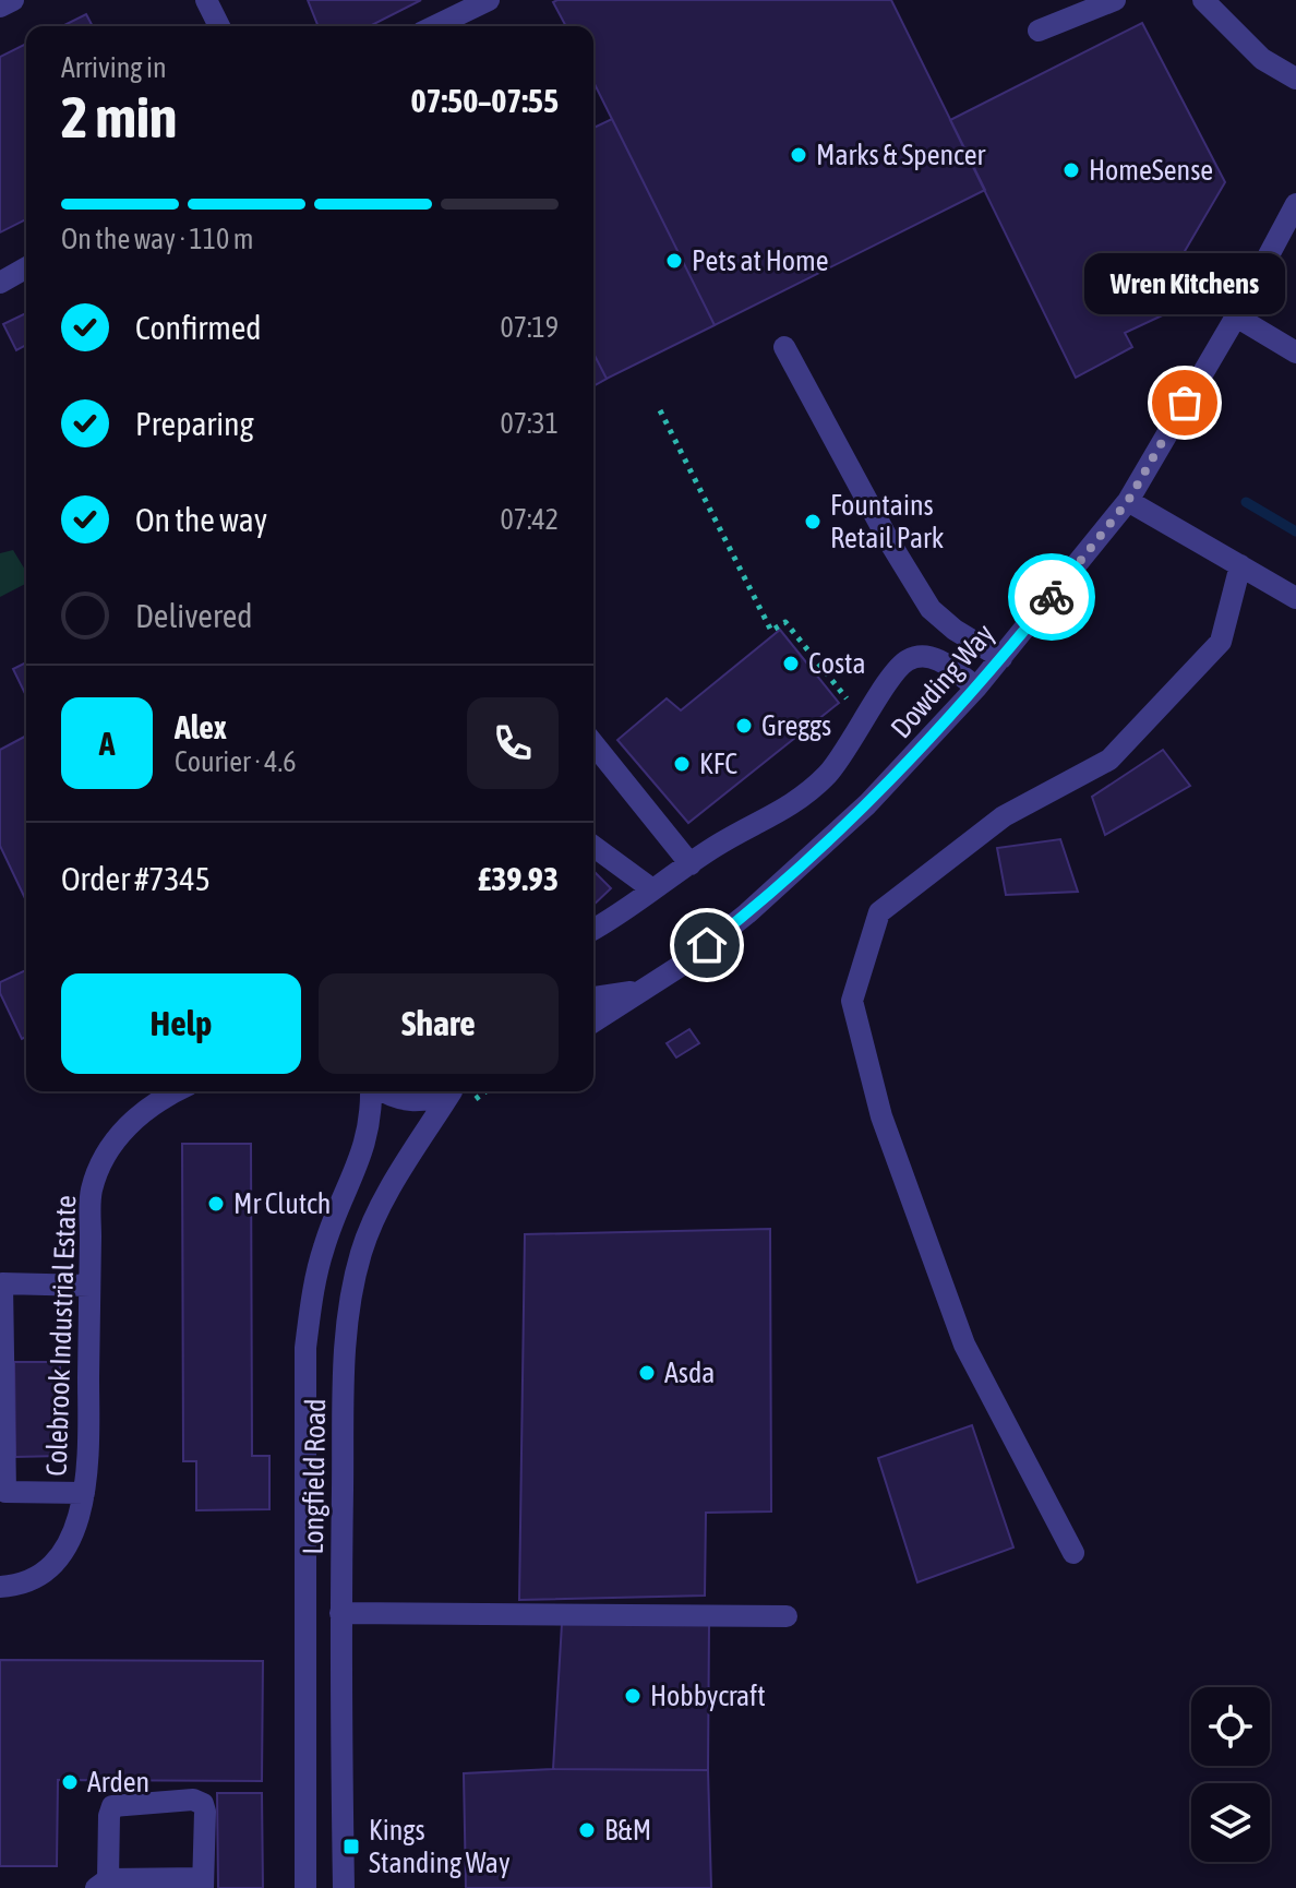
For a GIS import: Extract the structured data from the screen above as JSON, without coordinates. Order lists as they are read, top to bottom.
{
  "streets": {
    "street": ["Dowding Way", "Colebrook Industrial Estate", "Longfield Road"]
  },
  "places": {
    "other": [
      "Marks & Spencer",
      "HomeSense",
      "Pets at Home",
      "Wren Kitchens",
      "Fountains Retail Park",
      "Costa",
      "Greggs",
      "KFC",
      "Mr Clutch",
      "Asda",
      "Hobbycraft",
      "Arden",
      "B&M"
    ],
    "transit": ["Kings Standing Way"]
  },
  "page": {
    "heading": ["2 min", "Arriving in", "07:50–07:55"],
    "panel": [
      "Alex",
      "Courier · 4.6",
      "Order #7345",
      "£39.93"
    ],
    "bar": "On the way · 110 m",
    "bubble": "Wren Kitchens",
    "list": [
      ["Confirmed", "07:19"],
      ["Preparing", "07:31"],
      ["On the way", "07:42"],
      "Delivered"
    ],
    "round": "A",
    "buttons": ["Help", "Share"]
  }
}
